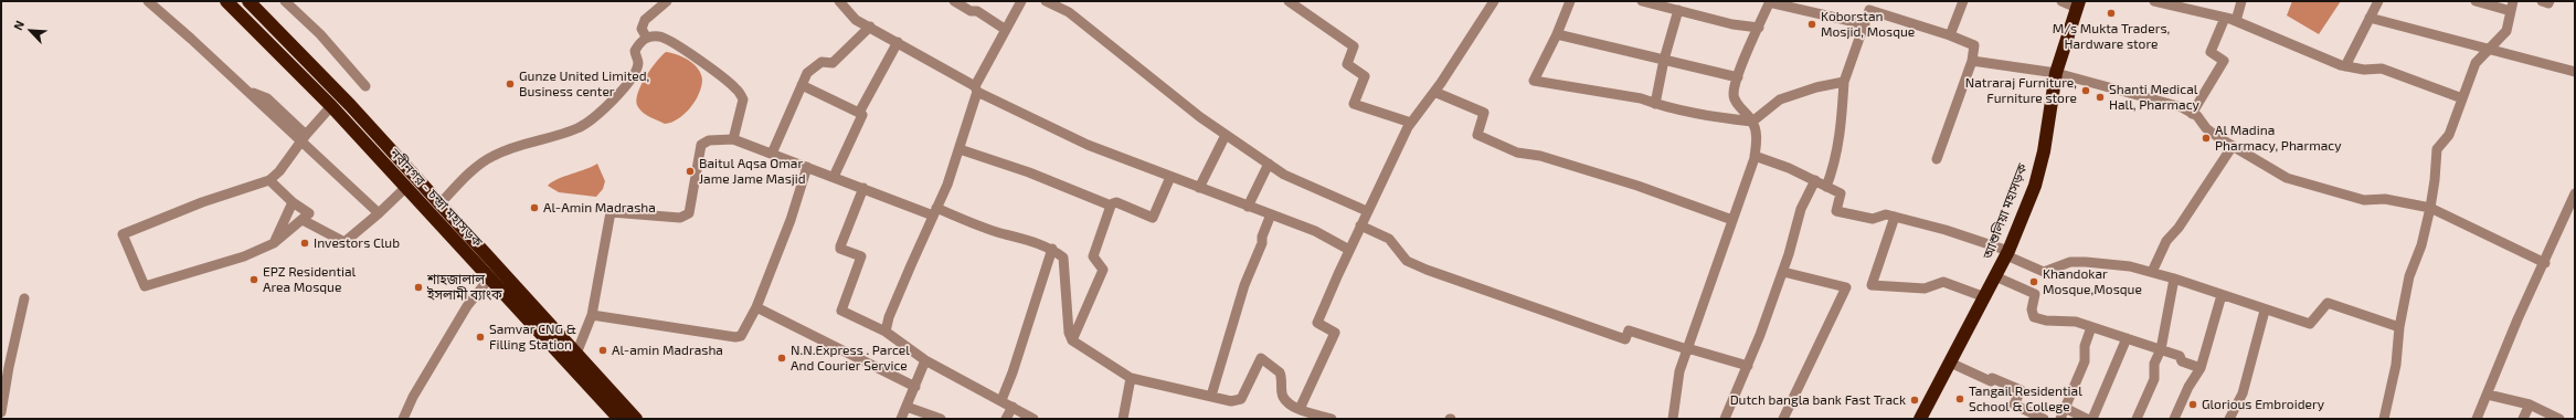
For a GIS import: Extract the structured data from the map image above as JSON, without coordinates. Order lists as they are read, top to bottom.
{
  "streets": {
    "highway": ["নবীনগর - চন্দ্রা মহাসড়ক", "আশুলিয়া মহাসড়ক"]
  },
  "places": [
    "M/s Mukta Traders, Hardware store",
    "Koborstan Mosjid, Mosque",
    "Gunze United Limited, Business center",
    "Natraraj Furniture, Furniture store",
    "Shanti Medical Hall, Pharmacy",
    "Al Madina Pharmacy, Pharmacy",
    "Baitul Aqsa Omar Jame Jame Masjid",
    "Al-Amin Madrasha",
    "Investors Club",
    "EPZ Residential Area Mosque",
    "Khandokar Mosque,Mosque",
    "শাহজালাল ইসলামী ব্যাংক",
    "Samvar CNG & Filling Station",
    "Al-amin Madrasha",
    "N.N.Express . Parcel And Courier Service",
    "Tangail Residential School & College",
    "Dutch bangla bank Fast Track",
    "Glorious Embroidery"
  ],
  "north": "top left"
}
